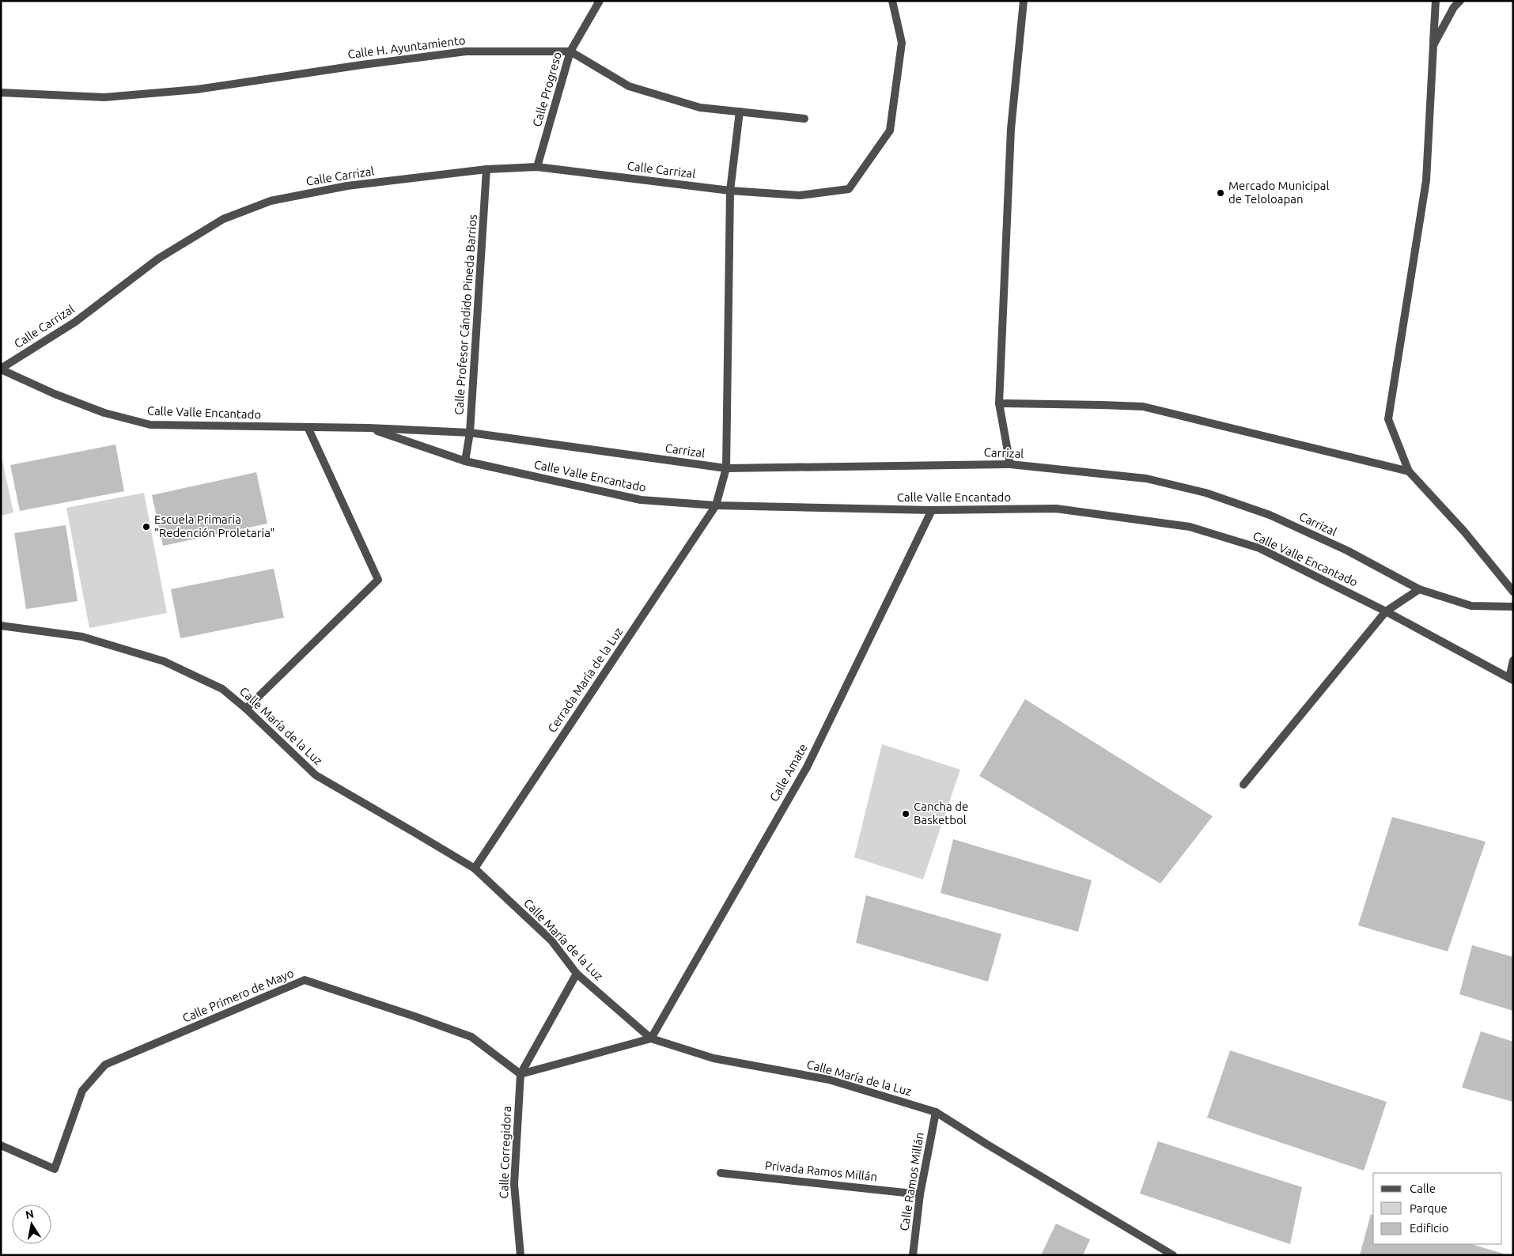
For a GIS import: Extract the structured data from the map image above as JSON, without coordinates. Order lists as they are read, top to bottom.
{
  "streets": {
    "street": [
      "Calle H. Ayuntamiento",
      "Calle Progreso",
      "Calle Carrizal",
      "Calle Profesor Cándido Pineda Barrios",
      "Calle Valle Encantado",
      "Carrizal",
      "Cerrada María de la Luz",
      "Calle María de la Luz",
      "Calle Amate",
      "Calle Primero de Mayo",
      "Calle Corregidora",
      "Privada Ramos Millán",
      "Calle Ramos Millán"
    ]
  },
  "crossings": [
    ["Calle H. Ayuntamiento", "Calle Progreso"],
    ["Calle Progreso", "Calle Carrizal"],
    ["Calle Carrizal", "Calle Profesor Cándido Pineda Barrios"],
    ["Calle Carrizal", "Calle Valle Encantado"],
    ["Calle Profesor Cándido Pineda Barrios", "Calle Valle Encantado"],
    ["Calle Profesor Cándido Pineda Barrios", "Carrizal"],
    ["Calle Valle Encantado", "Carrizal"],
    ["Calle Valle Encantado", "Cerrada María de la Luz"],
    ["Calle Valle Encantado", "Calle Amate"],
    ["Cerrada María de la Luz", "Calle María de la Luz"],
    ["Calle María de la Luz", "Calle Amate"],
    ["Calle María de la Luz", "Calle Ramos Millán"],
    ["Calle Primero de Mayo", "Calle Corregidora"],
    ["Privada Ramos Millán", "Calle Ramos Millán"]
  ],
  "places": ["Mercado Municipal de Teloloapan", "Escuela Primaria \"Redención Proletaria\"", "Cancha de Basketbol"],
  "legend": ["Calle", "Parque", "Edificio"],
  "north": "top"
}
